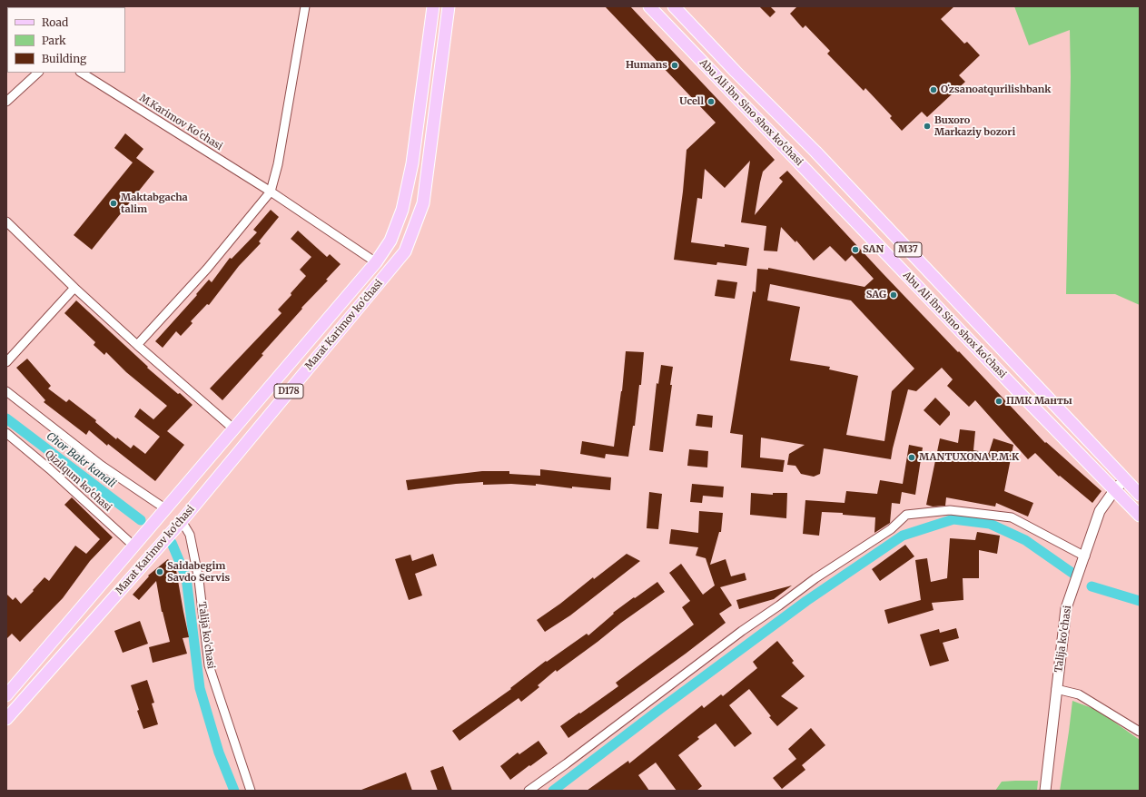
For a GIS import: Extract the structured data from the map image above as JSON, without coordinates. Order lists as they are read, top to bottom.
{
  "streets": {
    "main road": [
      "Abu Ali ibn Sino shox ko'chasi",
      "M37",
      "Marat Karimov ko'chasi",
      "D178"
    ],
    "street": ["M.Karimov Ko'chasi", "Qizilqum ko'chasi", "Talija ko'chasi"]
  },
  "crossings": [
    ["Abu Ali ibn Sino shox ko'chasi", "Talija ko'chasi"],
    ["M.Karimov Ko'chasi", "Marat Karimov ko'chasi"],
    ["Marat Karimov ko'chasi", "Qizilqum ko'chasi"],
    ["Marat Karimov ko'chasi", "Talija ko'chasi"]
  ],
  "water": ["Chor Bakr kanali"],
  "places": [
    "Humans",
    "Oʻzsanoatqurilishbank",
    "Ucell",
    "Buxoro Markaziy bozori",
    "Maktabgacha talim",
    "SAN",
    "SAG",
    "ПМК Манты",
    "MANTUXONA P.M.K",
    "Saidabegim Savdo Servis"
  ],
  "legend": ["Road", "Park", "Building"]
}
